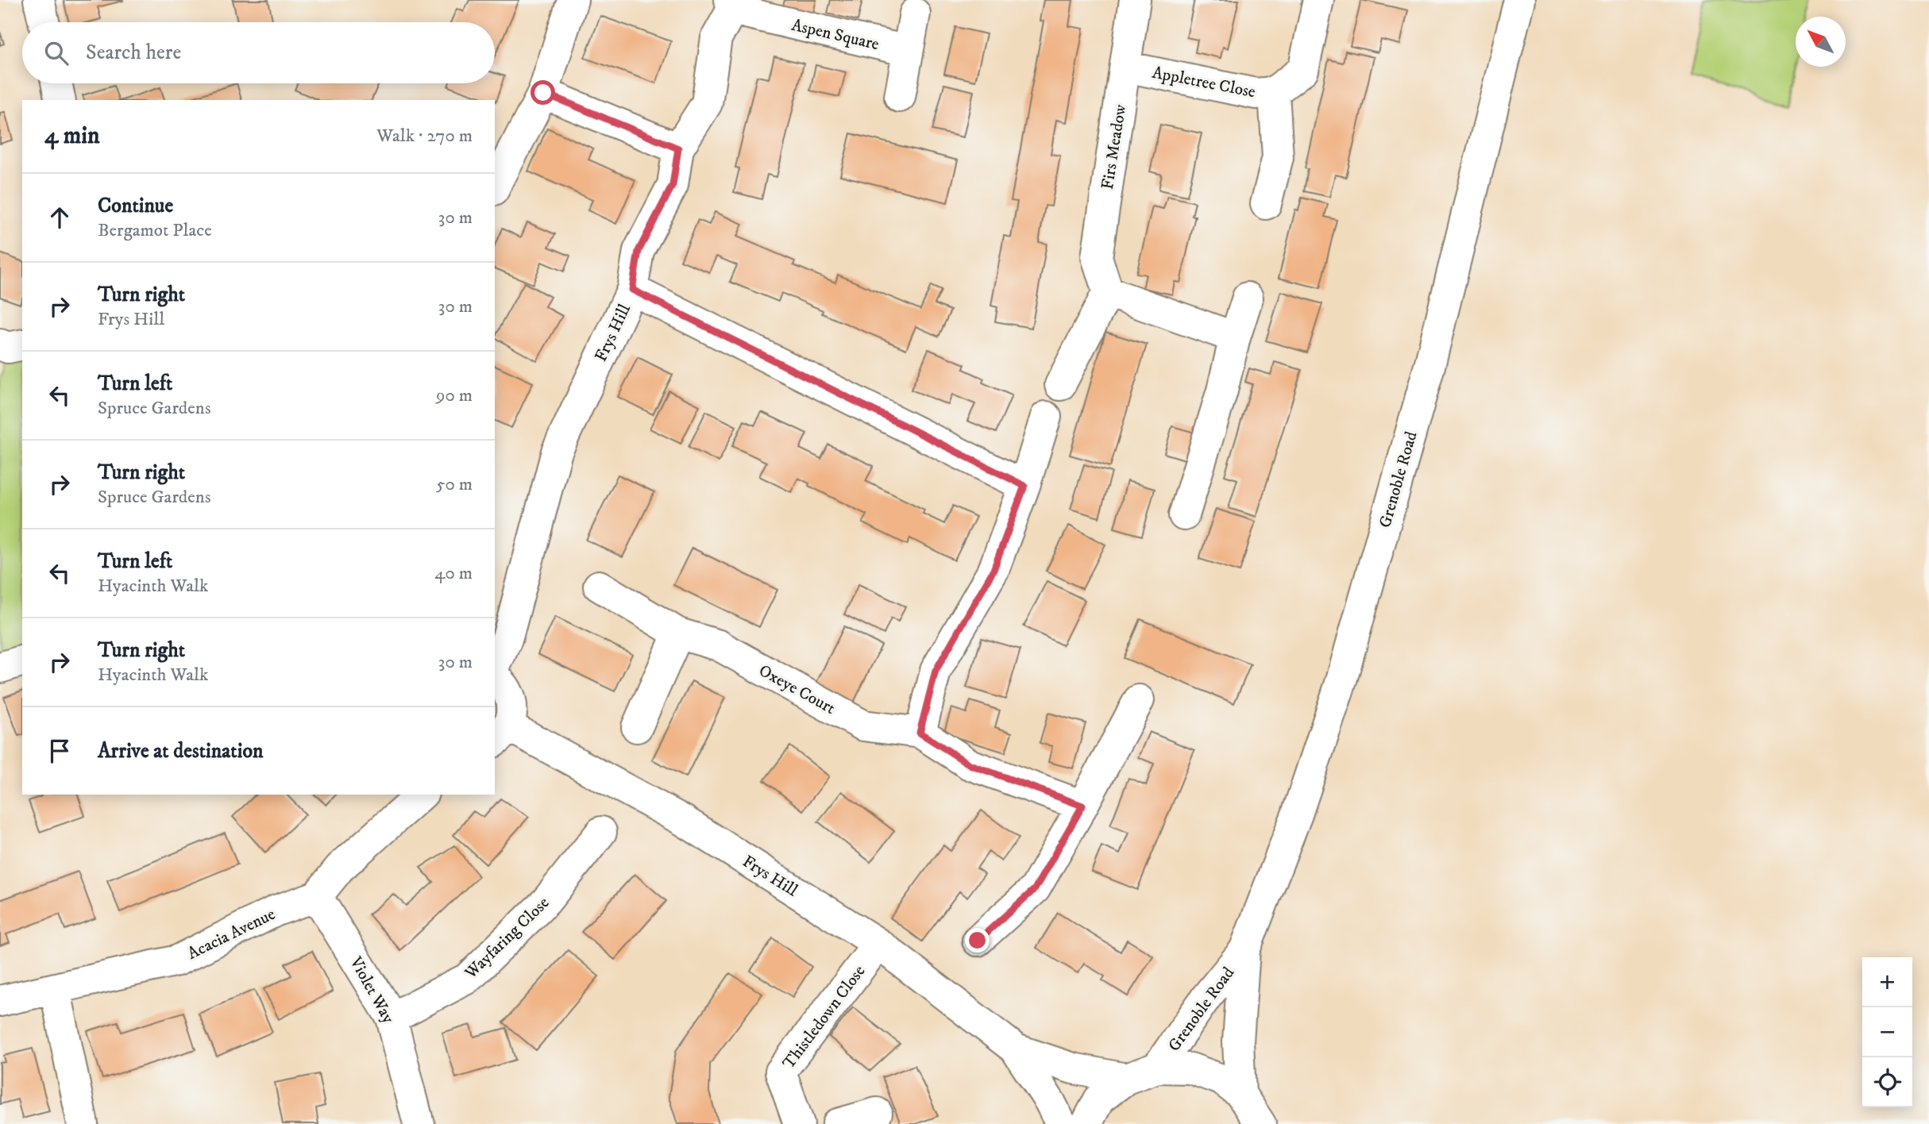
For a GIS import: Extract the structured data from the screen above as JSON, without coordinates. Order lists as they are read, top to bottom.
{
  "streets": {
    "street": [
      "Aspen Square",
      "Appletree Close",
      "Firs Meadow",
      "Frys Hill",
      "Grenoble Road",
      "Oxeye Court",
      "Acacia Avenue",
      "Wayfaring Close",
      "Violet Way",
      "Thistledown Close"
    ]
  },
  "crossings": [
    ["Aspen Square", "Frys Hill"],
    ["Appletree Close", "Firs Meadow"],
    ["Frys Hill", "Thistledown Close"],
    ["Acacia Avenue", "Violet Way"],
    ["Wayfaring Close", "Violet Way"]
  ],
  "north": "top left",
  "page": {
    "search": "Search here",
    "heading": ["4 min", "Walk · 270 m"],
    "list": [
      ["Continue", "Bergamot Place", "30 m"],
      ["Turn right", "Frys Hill", "30 m"],
      ["Turn left", "Spruce Gardens", "90 m"],
      ["Turn right", "Spruce Gardens", "50 m"],
      ["Turn left", "Hyacinth Walk", "40 m"],
      ["Turn right", "Hyacinth Walk", "30 m"],
      "Arrive at destination"
    ],
    "map_buttons": ["+", "−"]
  }
}
